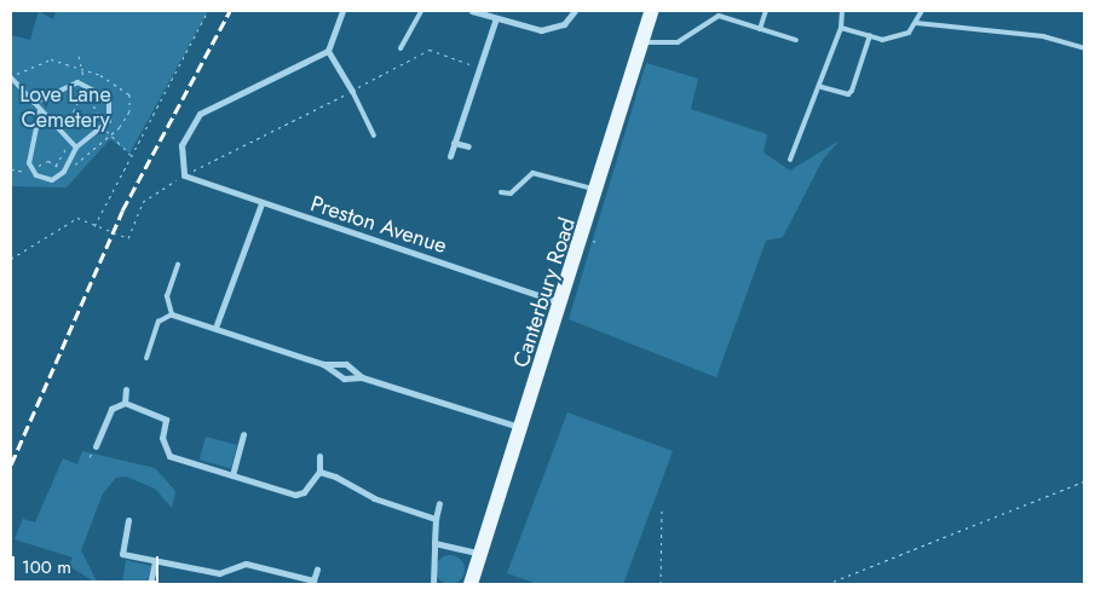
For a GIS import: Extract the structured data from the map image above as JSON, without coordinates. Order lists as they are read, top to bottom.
{
  "streets": {
    "main road": ["Canterbury Road"],
    "street": ["Preston Avenue"]
  },
  "crossings": [
    ["Preston Avenue", "Canterbury Road"]
  ],
  "parks": ["Love Lane Cemetery"],
  "scale_bar": "100 m"
}
